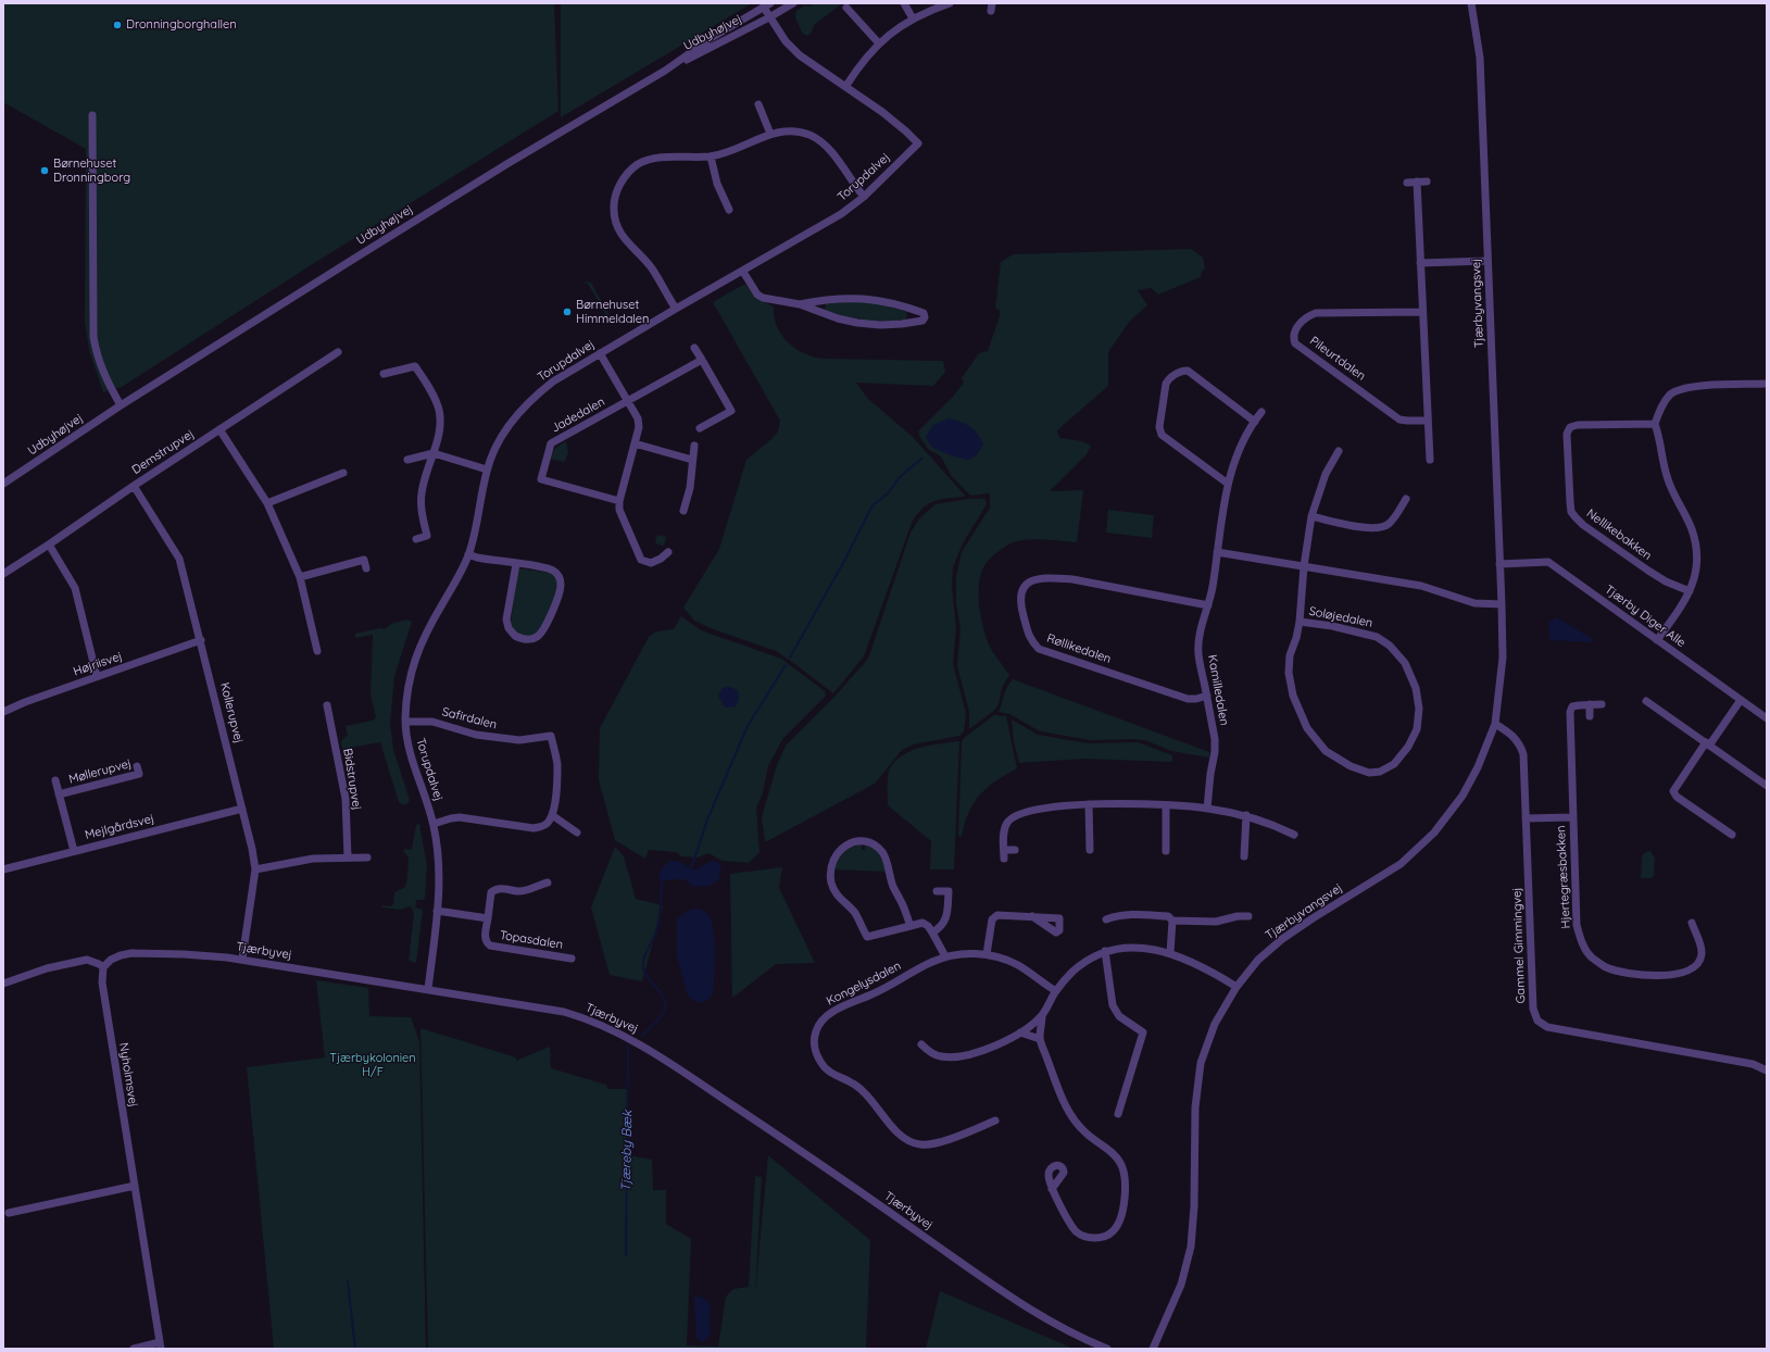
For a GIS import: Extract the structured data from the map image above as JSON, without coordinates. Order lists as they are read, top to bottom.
{
  "streets": {
    "street": [
      "Udbyhøjvej",
      "Torupdalvej",
      "Tjærbyvangsvej",
      "Pileurtdalen",
      "Jadedalen",
      "Demstrupvej",
      "Nellikebakken",
      "Tjærby Diger Alle",
      "Soløjedalen",
      "Røllikedalen",
      "Højriisvej",
      "Kamilledalen",
      "Kollerupvej",
      "Safirdalen",
      "Møllerupvej",
      "Bidstrupvej",
      "Mejlgårdsvej",
      "Hjertegræsbakken",
      "Topasdalen",
      "Gammel Gimmingvej",
      "Tjærbyvej",
      "Kongelysdalen",
      "Nyholmsvej"
    ]
  },
  "crossings": [
    ["Udbyhøjvej", "Torupdalvej"],
    ["Torupdalvej", "Safirdalen"],
    ["Torupdalvej", "Topasdalen"],
    ["Torupdalvej", "Tjærbyvej"],
    ["Tjærbyvangsvej", "Tjærby Diger Alle"],
    ["Tjærbyvangsvej", "Gammel Gimmingvej"],
    ["Demstrupvej", "Kollerupvej"],
    ["Røllikedalen", "Kamilledalen"],
    ["Højriisvej", "Kollerupvej"],
    ["Kollerupvej", "Mejlgårdsvej"],
    ["Kollerupvej", "Tjærbyvej"],
    ["Møllerupvej", "Mejlgårdsvej"],
    ["Hjertegræsbakken", "Gammel Gimmingvej"],
    ["Tjærbyvej", "Nyholmsvej"]
  ],
  "water": ["Tjæreby Bæk"],
  "parks": ["Tjærbykolonien H/F"],
  "places": ["Dronningborghallen", "Børnehuset Dronningborg", "Børnehuset Himmeldalen"]
}
